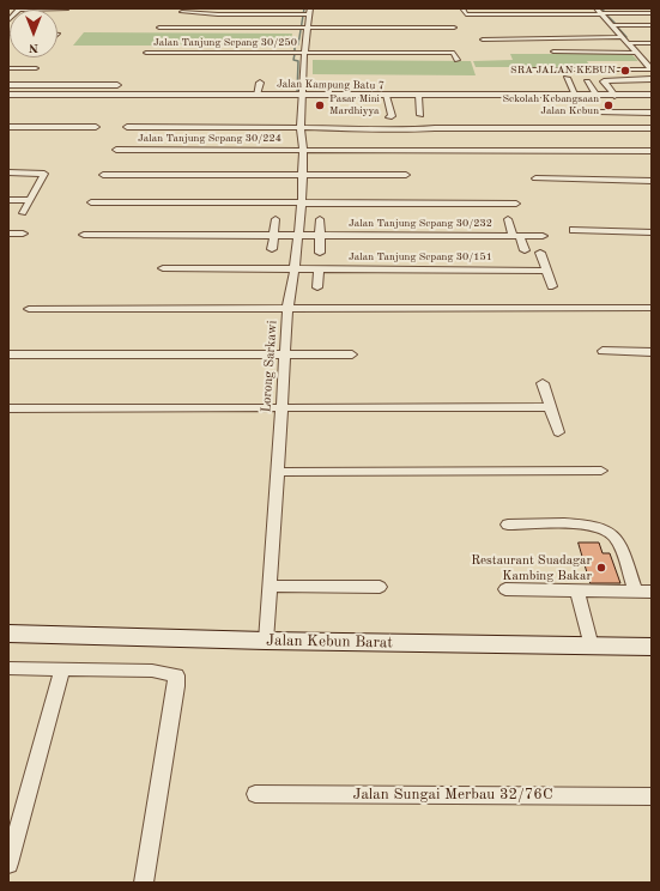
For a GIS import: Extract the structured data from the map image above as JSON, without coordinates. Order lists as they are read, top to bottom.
{
  "streets": {
    "main road": ["Jalan Kebun Barat"],
    "street": [
      "Jalan Tanjung Sepang 30/250",
      "Jalan Kampung Batu 7",
      "Jalan Tanjung Sepang 30/224",
      "Jalan Tanjung Sepang 30/232",
      "Jalan Tanjung Sepang 30/151",
      "Lorong Sarkawi",
      "Jalan Sungai Merbau 32/76C"
    ]
  },
  "crossings": [
    ["Jalan Tanjung Sepang 30/250", "Lorong Sarkawi"],
    ["Jalan Kampung Batu 7", "Lorong Sarkawi"],
    ["Jalan Tanjung Sepang 30/224", "Lorong Sarkawi"],
    ["Jalan Tanjung Sepang 30/232", "Lorong Sarkawi"],
    ["Jalan Tanjung Sepang 30/151", "Lorong Sarkawi"],
    ["Lorong Sarkawi", "Jalan Kebun Barat"]
  ],
  "places": [
    "SRA JALAN KEBUN",
    "Pasar Mini Mardhiyya",
    "Sekolah Kebangsaan Jalan Kebun",
    "Restaurant Suadagar Kambing Bakar"
  ],
  "north": "bottom"
}
